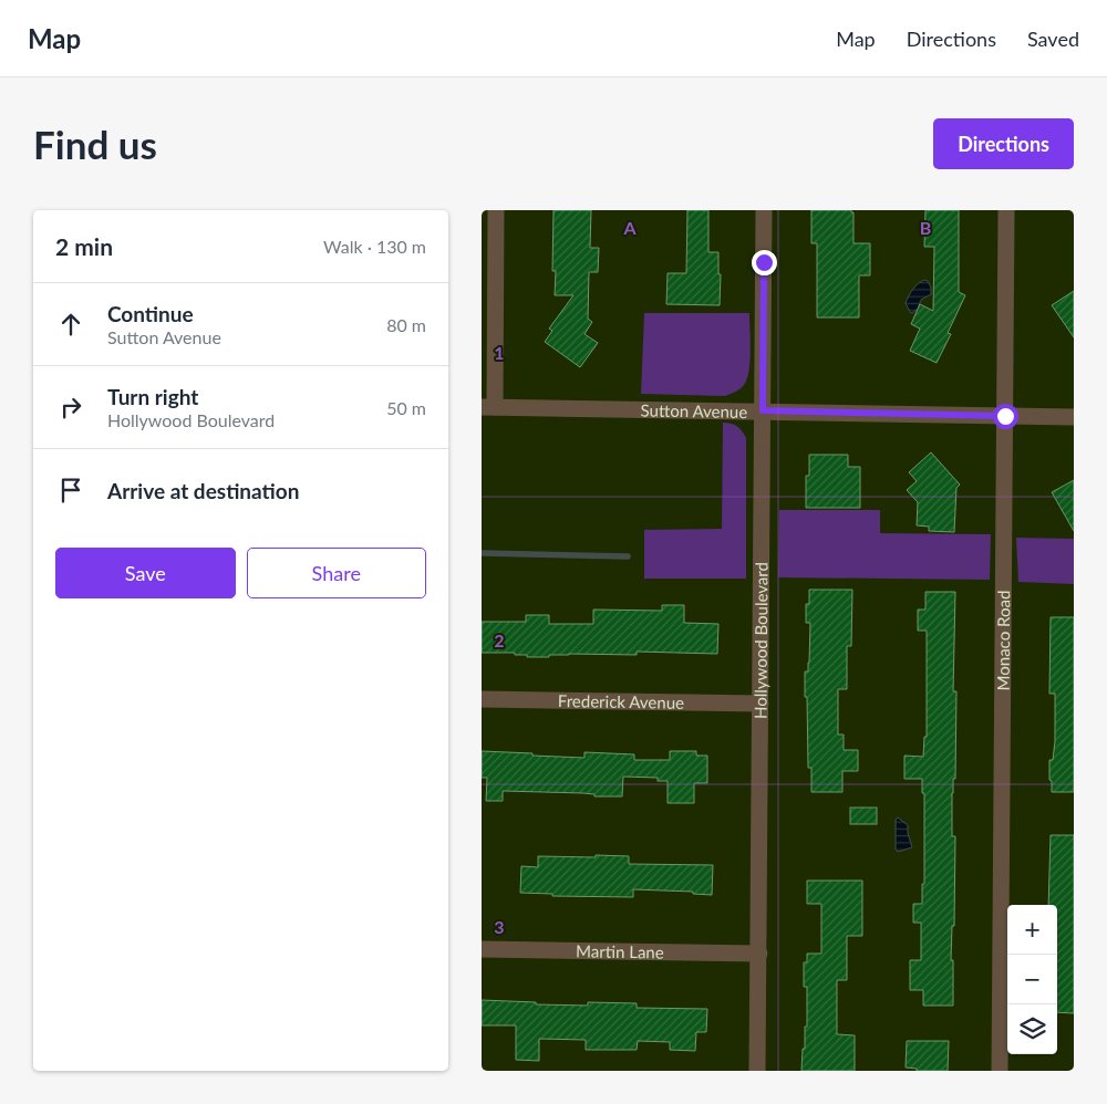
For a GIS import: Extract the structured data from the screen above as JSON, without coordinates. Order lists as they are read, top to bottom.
{
  "streets": {
    "street": [
      "Sutton Avenue",
      "Hollywood Boulevard",
      "Monaco Road",
      "Frederick Avenue",
      "Martin Lane"
    ]
  },
  "crossings": [
    ["Sutton Avenue", "Hollywood Boulevard"],
    ["Sutton Avenue", "Monaco Road"],
    ["Hollywood Boulevard", "Frederick Avenue"],
    ["Hollywood Boulevard", "Martin Lane"]
  ],
  "page": {
    "header": "Map",
    "nav": ["Map", "Directions", "Saved"],
    "buttons": [
      "Directions",
      ["Save", "Share"]
    ],
    "title": "Find us",
    "heading": ["2 min", "Walk · 130 m"],
    "list": [
      ["Continue", "Sutton Avenue", "80 m"],
      ["Turn right", "Hollywood Boulevard", "50 m"],
      "Arrive at destination"
    ],
    "map_buttons": ["+", "−"]
  },
  "grid": {
    "columns": ["A", "B"],
    "rows": ["1", "2", "3"]
  }
}
